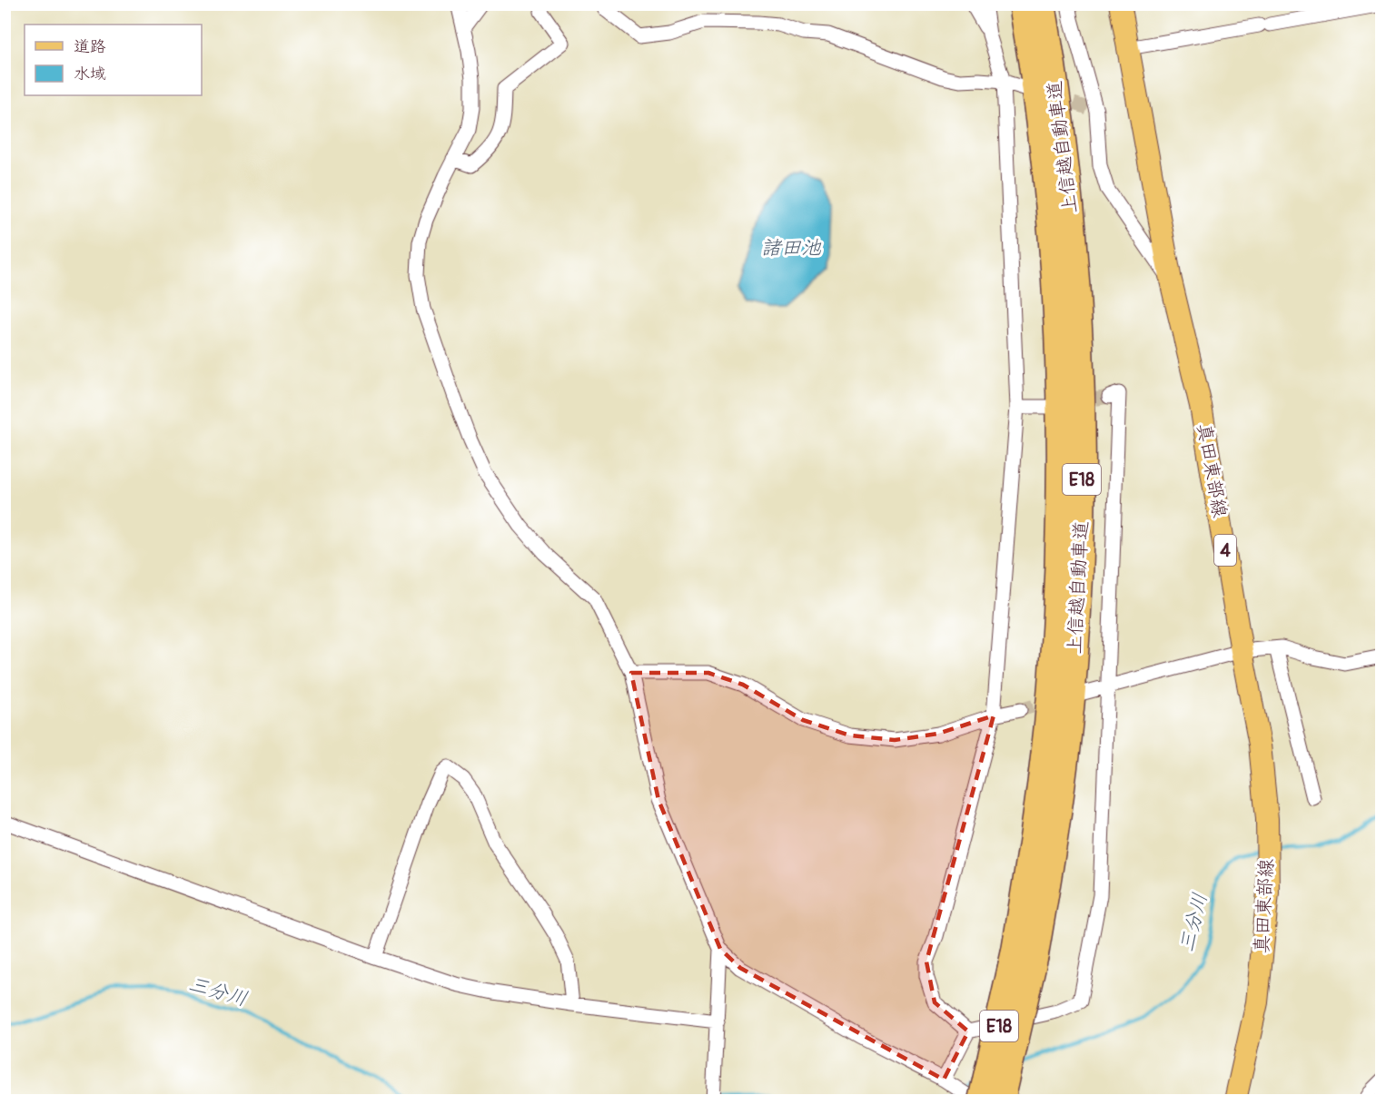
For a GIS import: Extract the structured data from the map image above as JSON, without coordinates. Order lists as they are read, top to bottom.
{
  "streets": {
    "highway": ["上信越自動車道", "E18"],
    "main road": ["真田東部線", "4"]
  },
  "water": ["諸田池", "三分川"],
  "legend": ["道路", "水域"]
}
